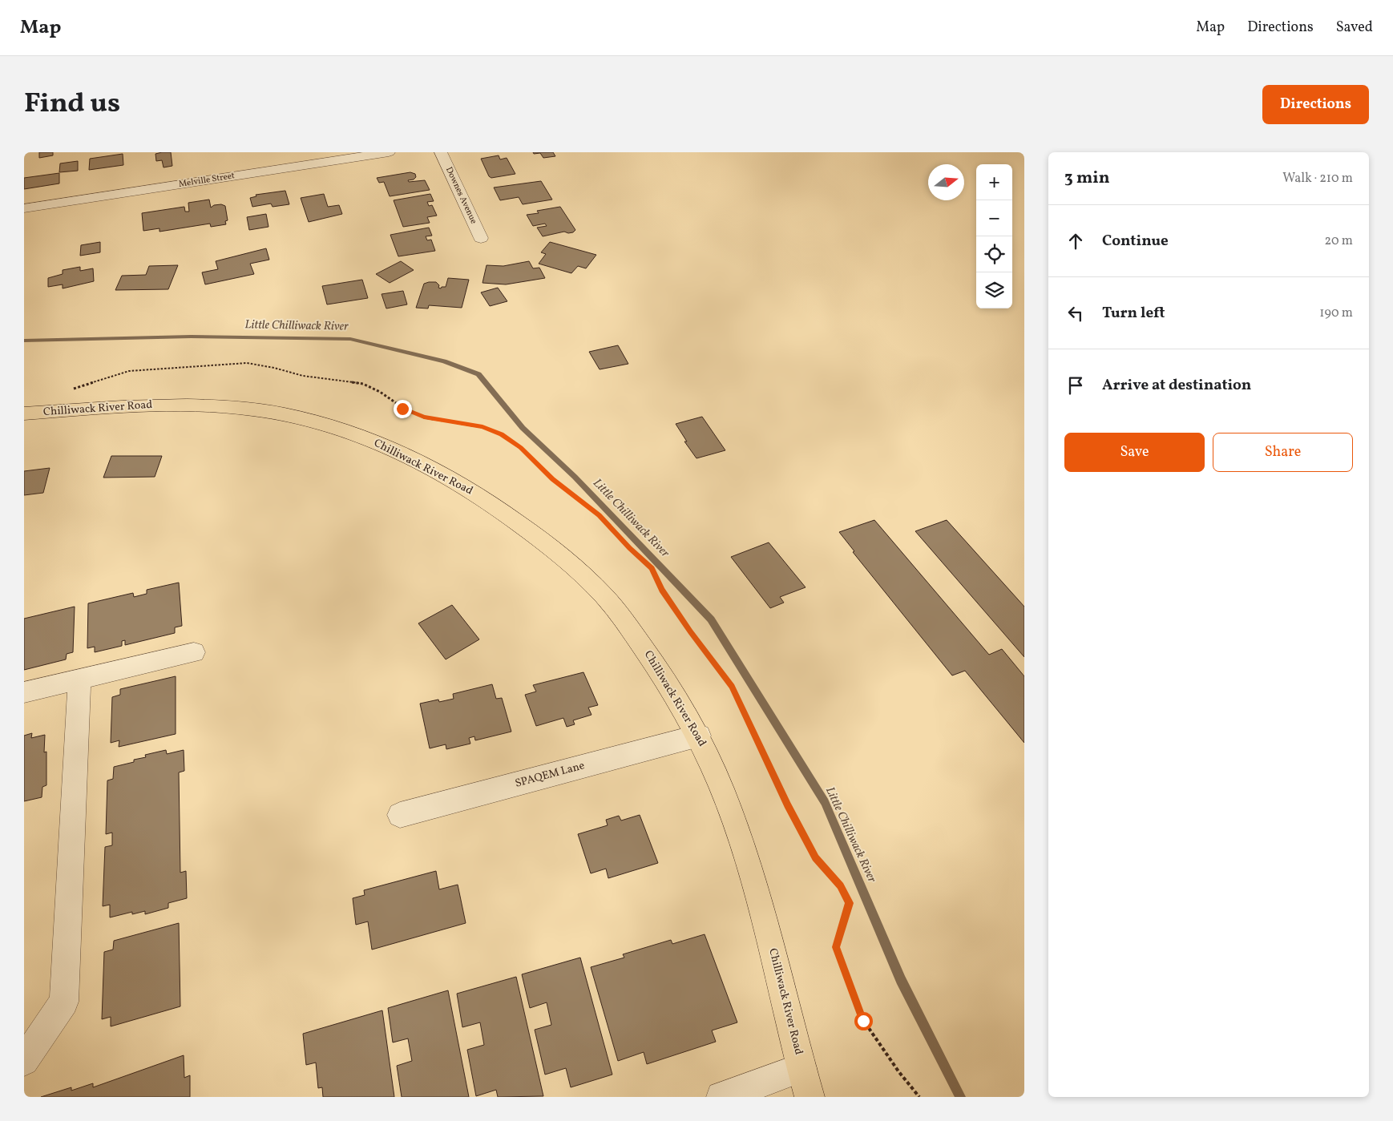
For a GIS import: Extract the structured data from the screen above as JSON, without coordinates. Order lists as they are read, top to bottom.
{
  "streets": {
    "main road": ["Chilliwack River Road"],
    "street": ["Melville Street", "Downes Avenue", "SPAQEM Lane"]
  },
  "crossings": [
    ["Chilliwack River Road", "SPAQEM Lane"]
  ],
  "water": ["Little Chilliwack River"],
  "north": "right",
  "page": {
    "header": "Map",
    "nav": ["Map", "Directions", "Saved"],
    "title": "Find us",
    "buttons": [
      "Directions",
      ["Save", "Share"]
    ],
    "heading": ["3 min", "Walk · 210 m"],
    "map_buttons": ["+", "−"],
    "list": [
      ["Continue", "20 m"],
      ["Turn left", "190 m"],
      "Arrive at destination"
    ]
  }
}
